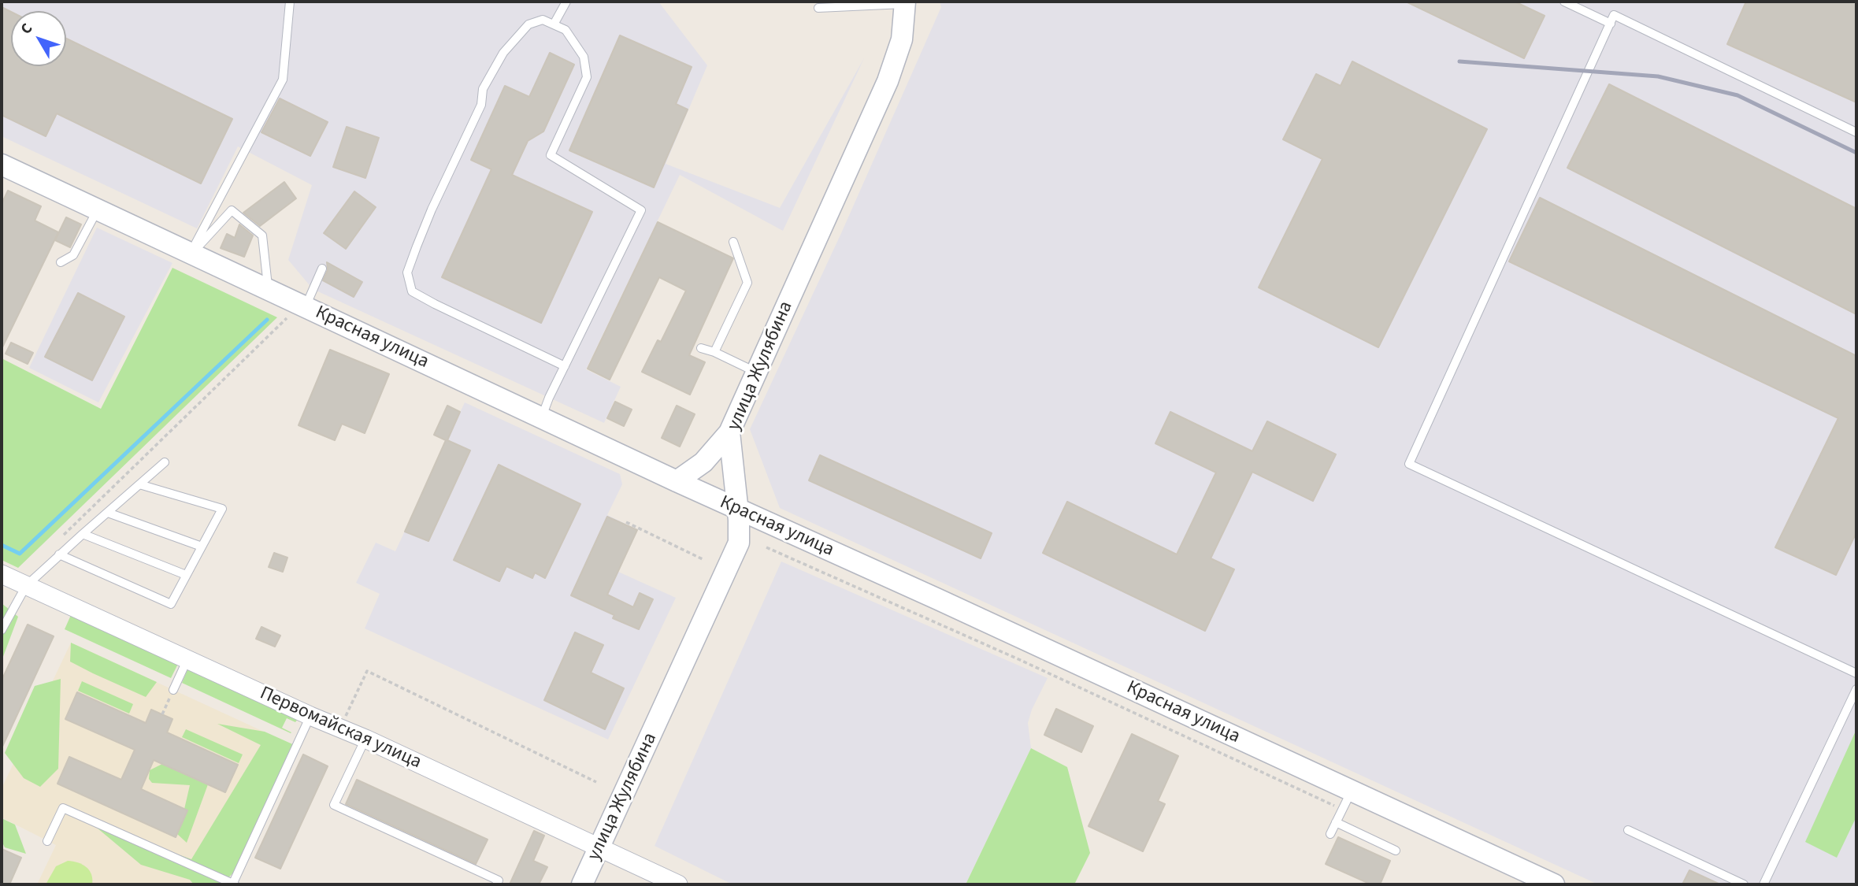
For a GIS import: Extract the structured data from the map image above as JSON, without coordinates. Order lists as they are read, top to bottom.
{
  "streets": {
    "main road": ["Красная улица", "улица Жулябина"],
    "street": ["Первомайская улица"]
  },
  "crossings": [
    ["Красная улица", "улица Жулябина"],
    ["улица Жулябина", "Первомайская улица"]
  ],
  "north": "top left"
}
